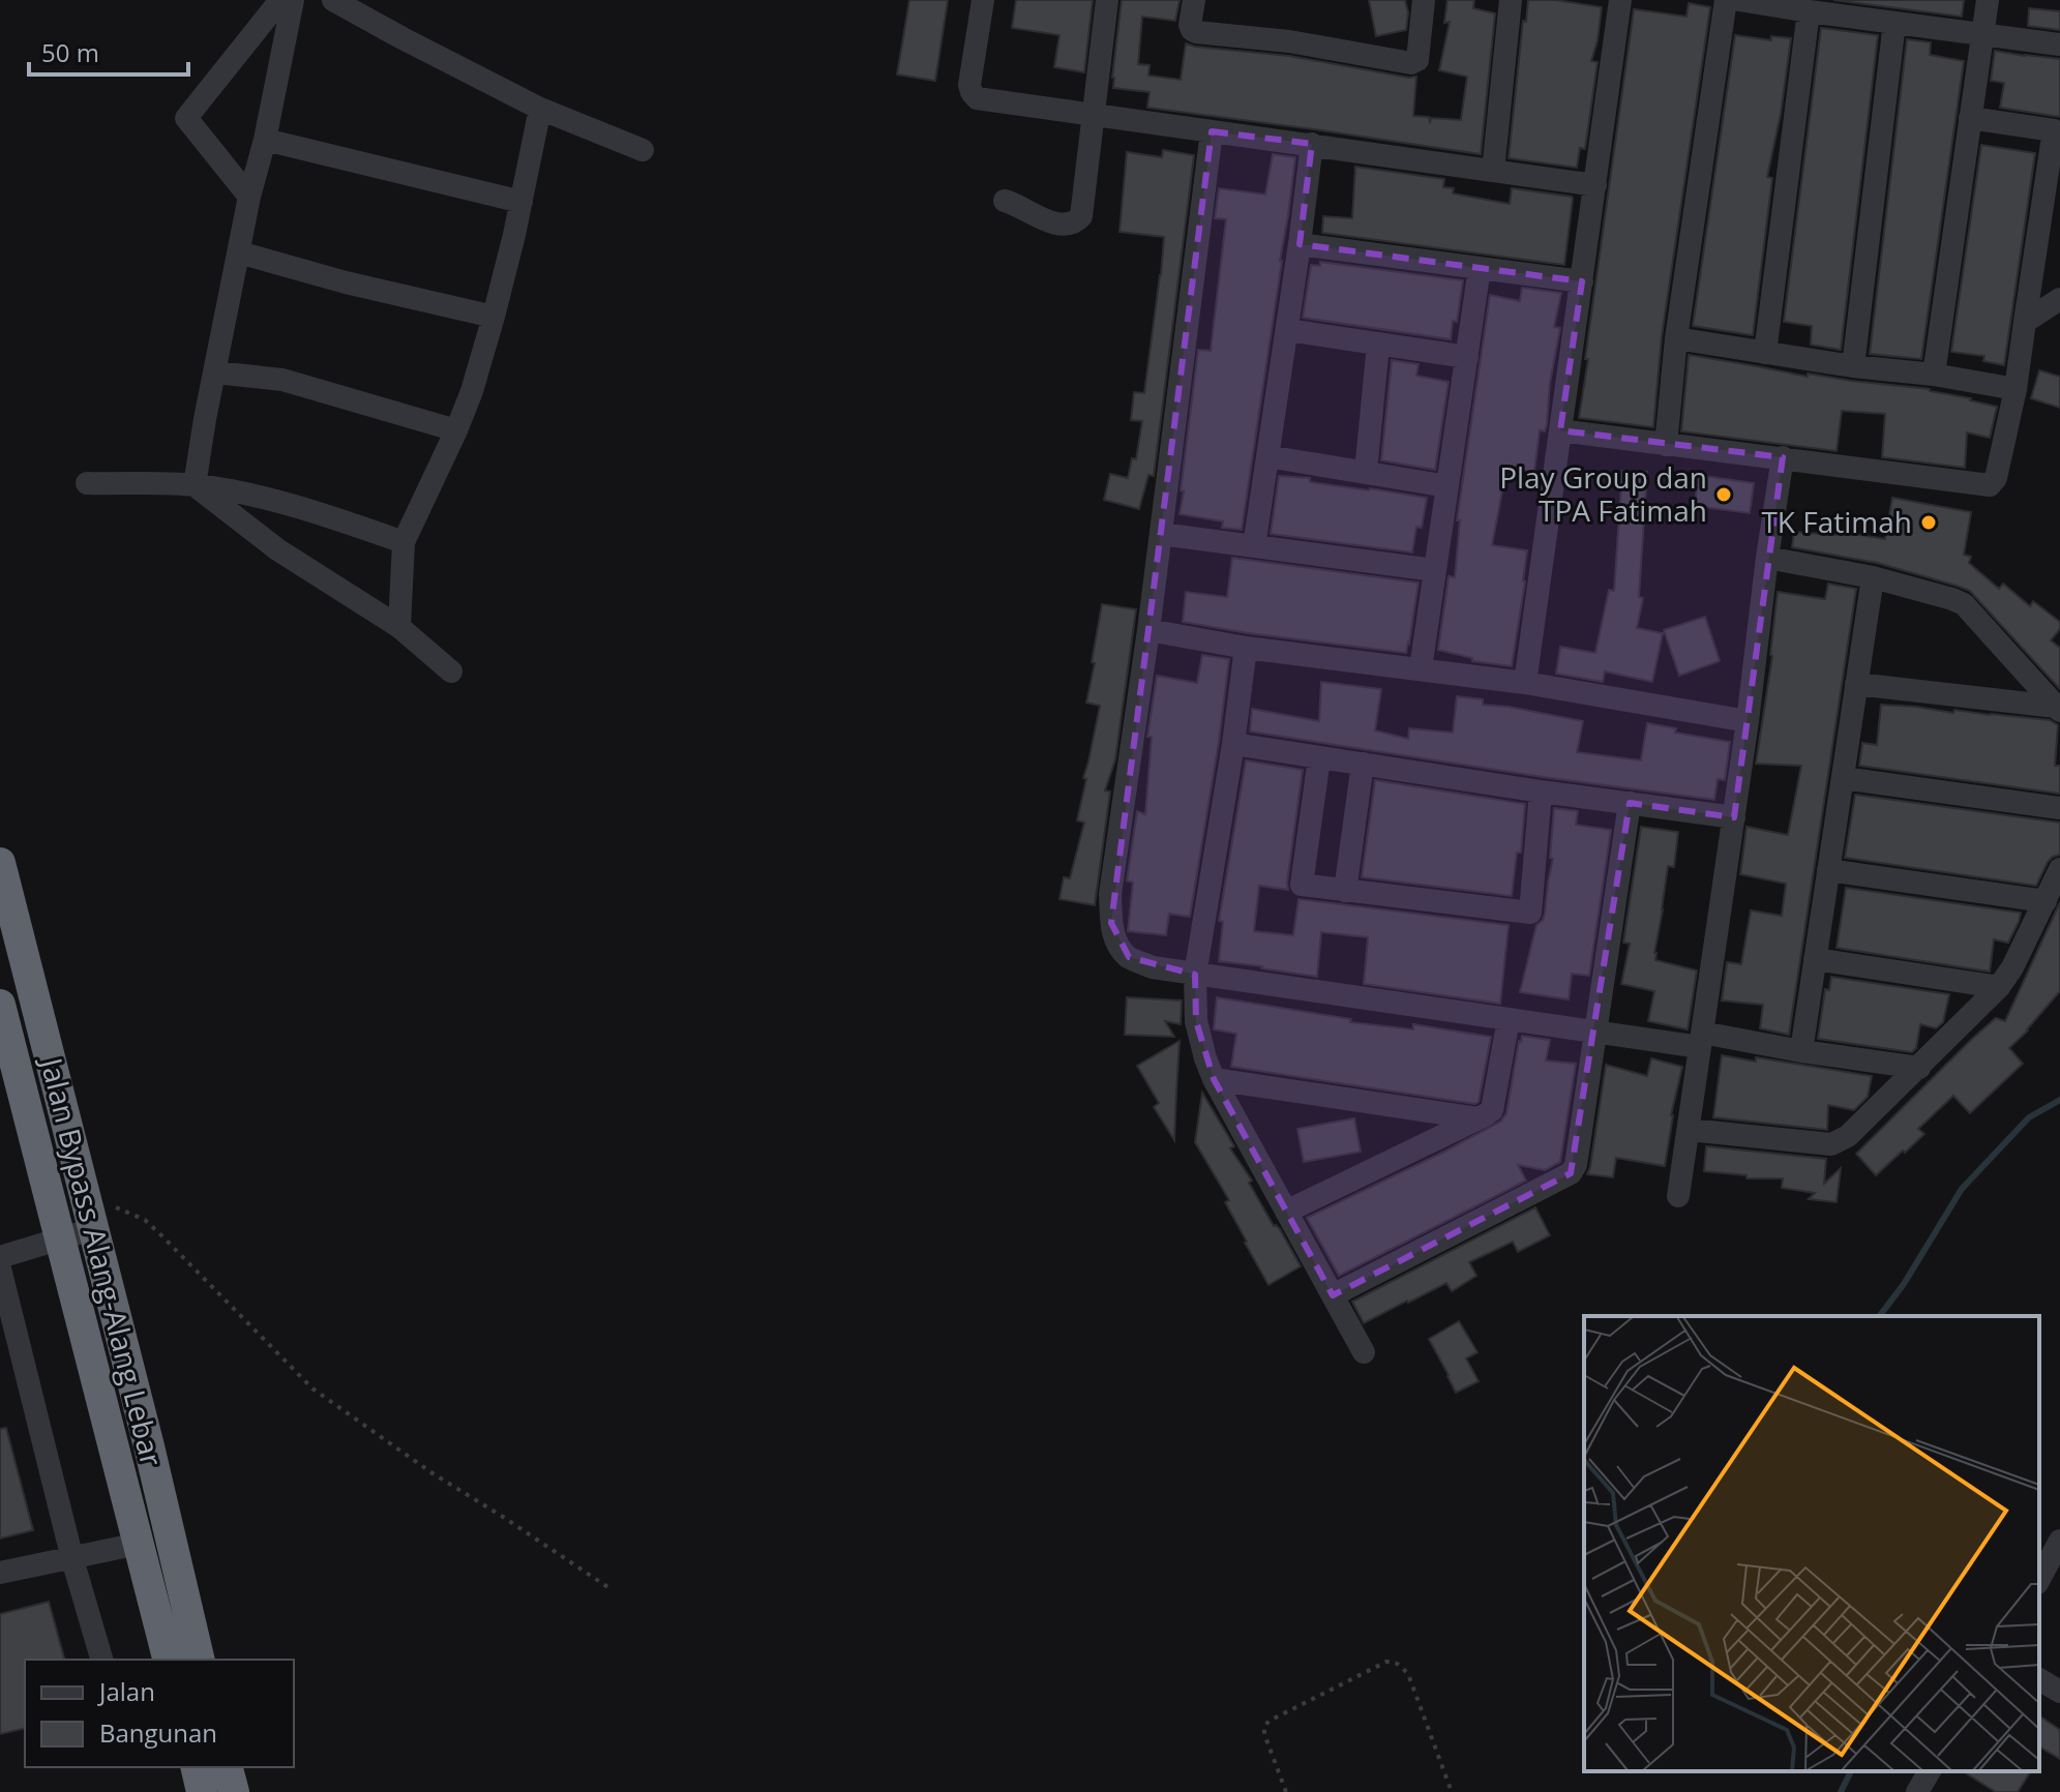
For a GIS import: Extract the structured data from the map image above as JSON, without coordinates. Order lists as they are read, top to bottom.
{
  "streets": {
    "highway": ["Jalan Bypass Alang-Alang Lebar"]
  },
  "places": ["Play Group dan TPA Fatimah", "TK Fatimah"],
  "legend": ["Jalan", "Bangunan"],
  "scale_bar": "50 m"
}
